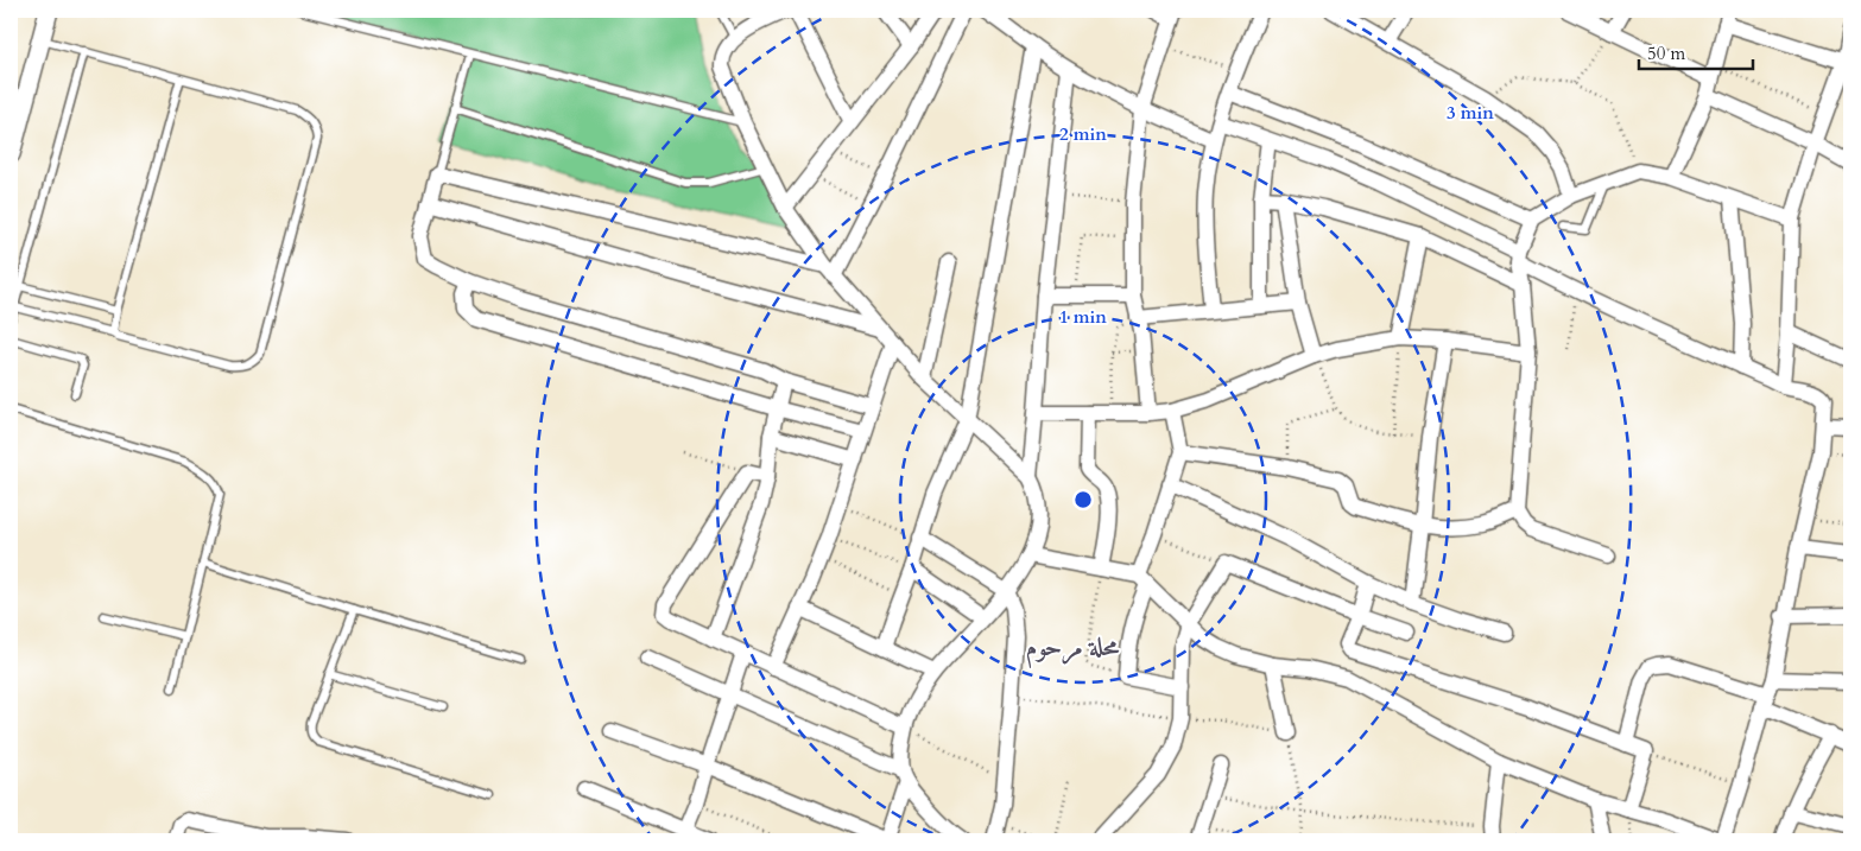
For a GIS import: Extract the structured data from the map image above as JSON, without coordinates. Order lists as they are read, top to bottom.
{
  "districts": ["محلة مرحوم"],
  "scale_bar": "50 m",
  "rings": ["3 min", "2 min", "1 min"]
}
